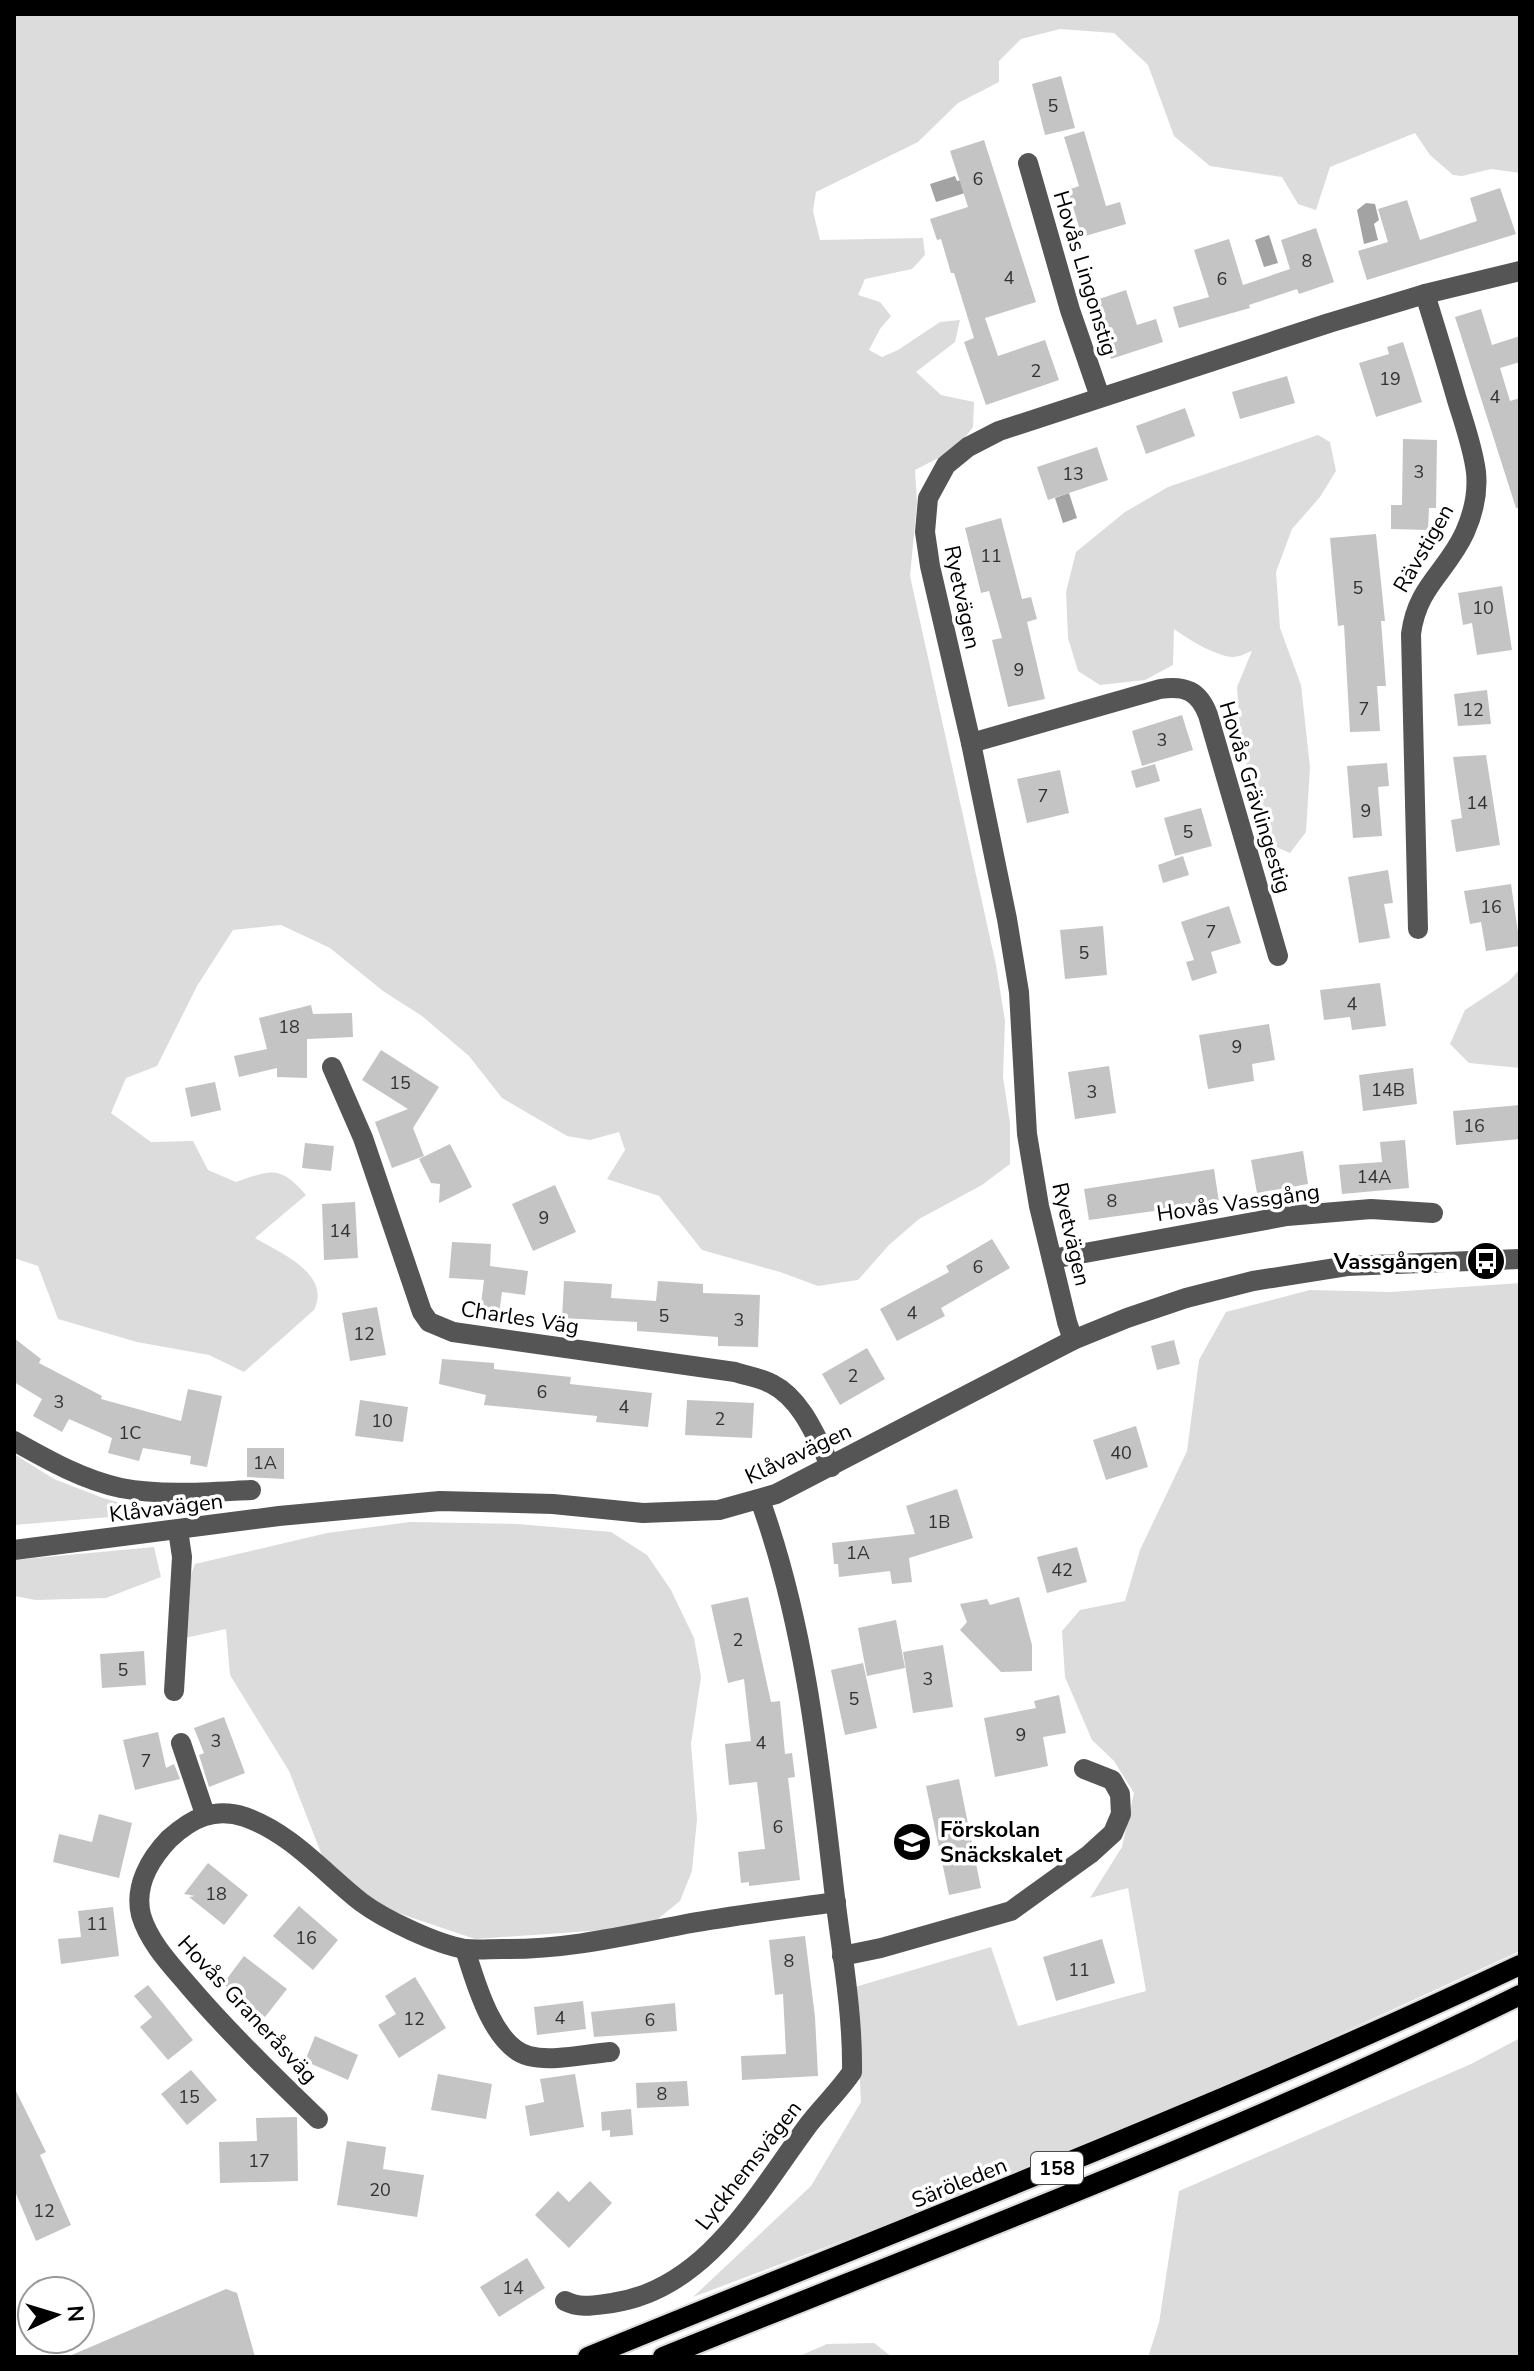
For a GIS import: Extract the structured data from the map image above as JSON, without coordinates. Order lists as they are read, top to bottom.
{
  "streets": {
    "main road": ["158", "Säröleden"],
    "street": [
      "Hovås Lingonstig",
      "Rävstigen",
      "Ryetvägen",
      "Hovås Grävlingestig",
      "Hovås Vassgång",
      "Charles Väg",
      "Klåvavägen",
      "Hovås Graneråsväg",
      "Lyckhemsvägen"
    ]
  },
  "crossings": [
    ["Hovås Lingonstig", "Ryetvägen"],
    ["Rävstigen", "Ryetvägen"],
    ["Ryetvägen", "Hovås Grävlingestig"],
    ["Ryetvägen", "Hovås Vassgång"],
    ["Ryetvägen", "Klåvavägen"],
    ["Charles Väg", "Klåvavägen"],
    ["Klåvavägen", "Lyckhemsvägen"]
  ],
  "places": {
    "bus stop": ["Vassgången"],
    "school or university": ["Förskolan Snäckskalet"]
  },
  "house_numbers": [
    "5",
    "6",
    "8",
    "4",
    "6",
    "2",
    "19",
    "4",
    "3",
    "13",
    "11",
    "5",
    "10",
    "9",
    "7",
    "12",
    "3",
    "7",
    "14",
    "9",
    "5",
    "16",
    "7",
    "5",
    "4",
    "18",
    "9",
    "15",
    "14B",
    "3",
    "16",
    "14A",
    "8",
    "9",
    "14",
    "6",
    "4",
    "5",
    "3",
    "12",
    "2",
    "6",
    "3",
    "4",
    "2",
    "10",
    "1C",
    "40",
    "1A",
    "1B",
    "1A",
    "42",
    "2",
    "5",
    "3",
    "5",
    "9",
    "3",
    "4",
    "7",
    "6",
    "18",
    "11",
    "16",
    "8",
    "11",
    "4",
    "12",
    "6",
    "8",
    "15",
    "17",
    "20",
    "12",
    "14"
  ],
  "north": "right"
}
